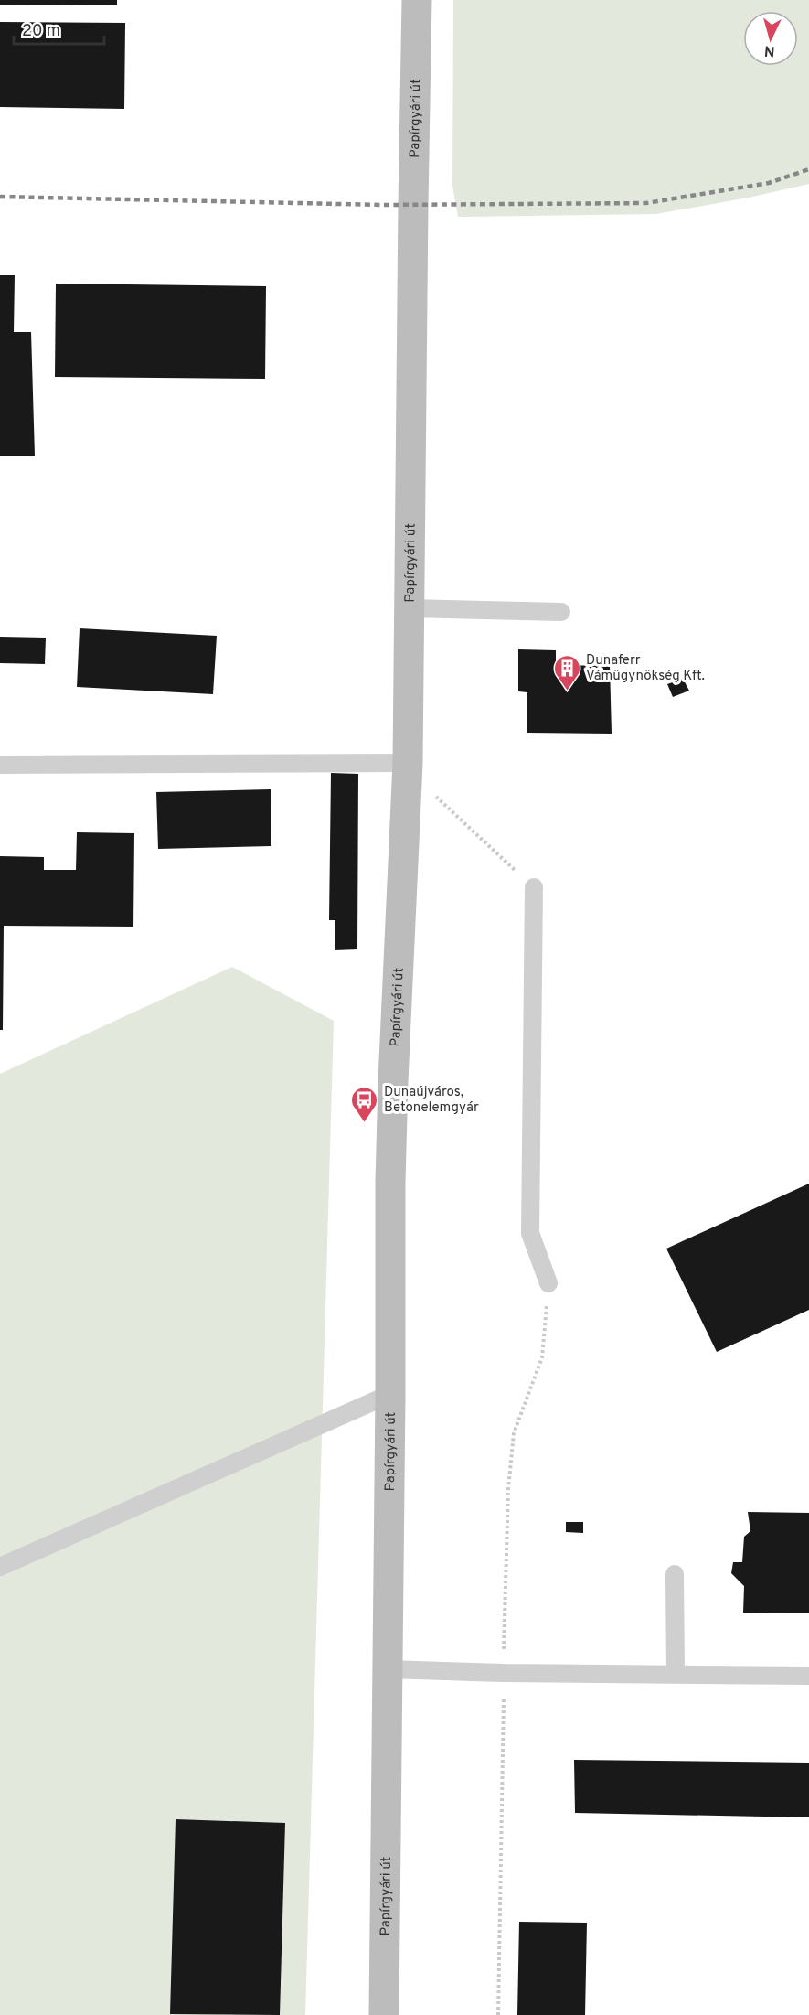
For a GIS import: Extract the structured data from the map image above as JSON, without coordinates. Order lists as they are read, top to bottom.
{
  "streets": {
    "street": ["Papírgyári út"]
  },
  "places": {
    "building": ["Dunaferr Vámügynökség Kft."],
    "bus stop": ["Dunaújváros, Betonelemgyár"]
  },
  "scale_bar": "20 m",
  "north": "bottom"
}
